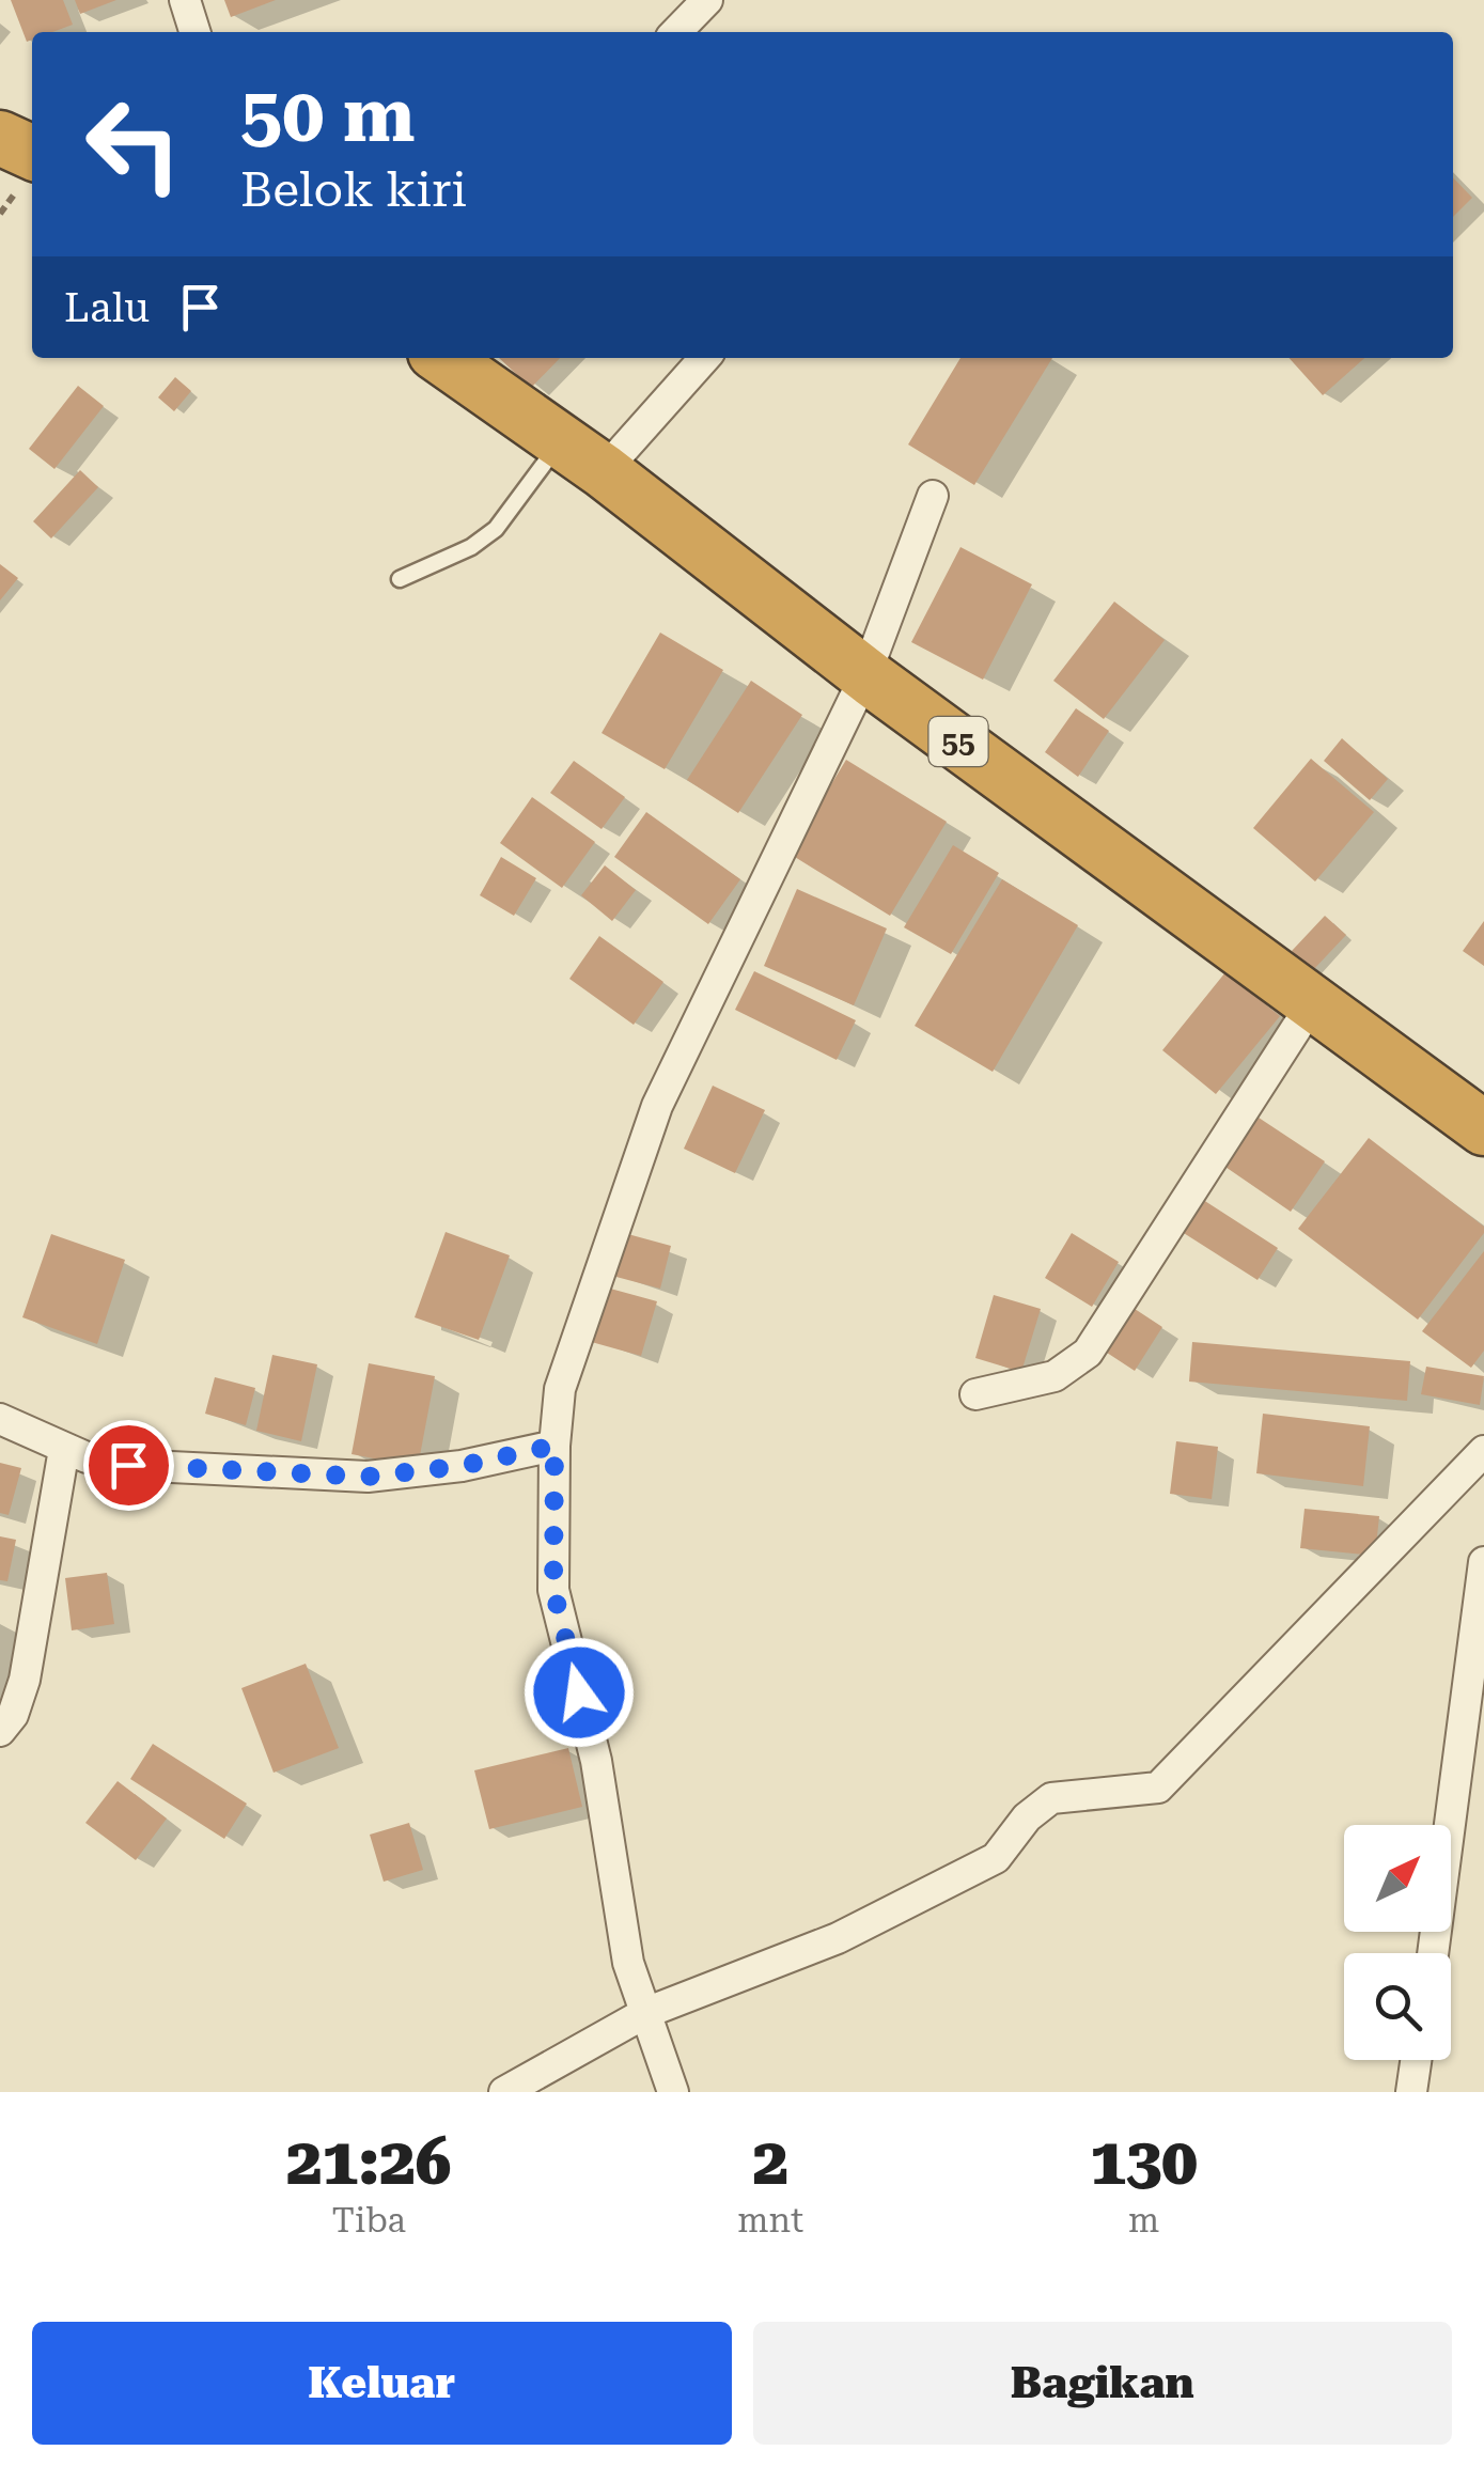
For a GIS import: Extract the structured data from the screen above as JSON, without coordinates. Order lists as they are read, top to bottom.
{
  "streets": {
    "highway": ["55"]
  },
  "north": "top right",
  "page": {
    "turn": ["50 m", "Belok kiri"],
    "then": "Lalu",
    "eta": [
      "21:26",
      "Tiba",
      "2",
      "mnt",
      "130",
      "m"
    ],
    "buttons": ["Keluar", "Bagikan"]
  }
}
